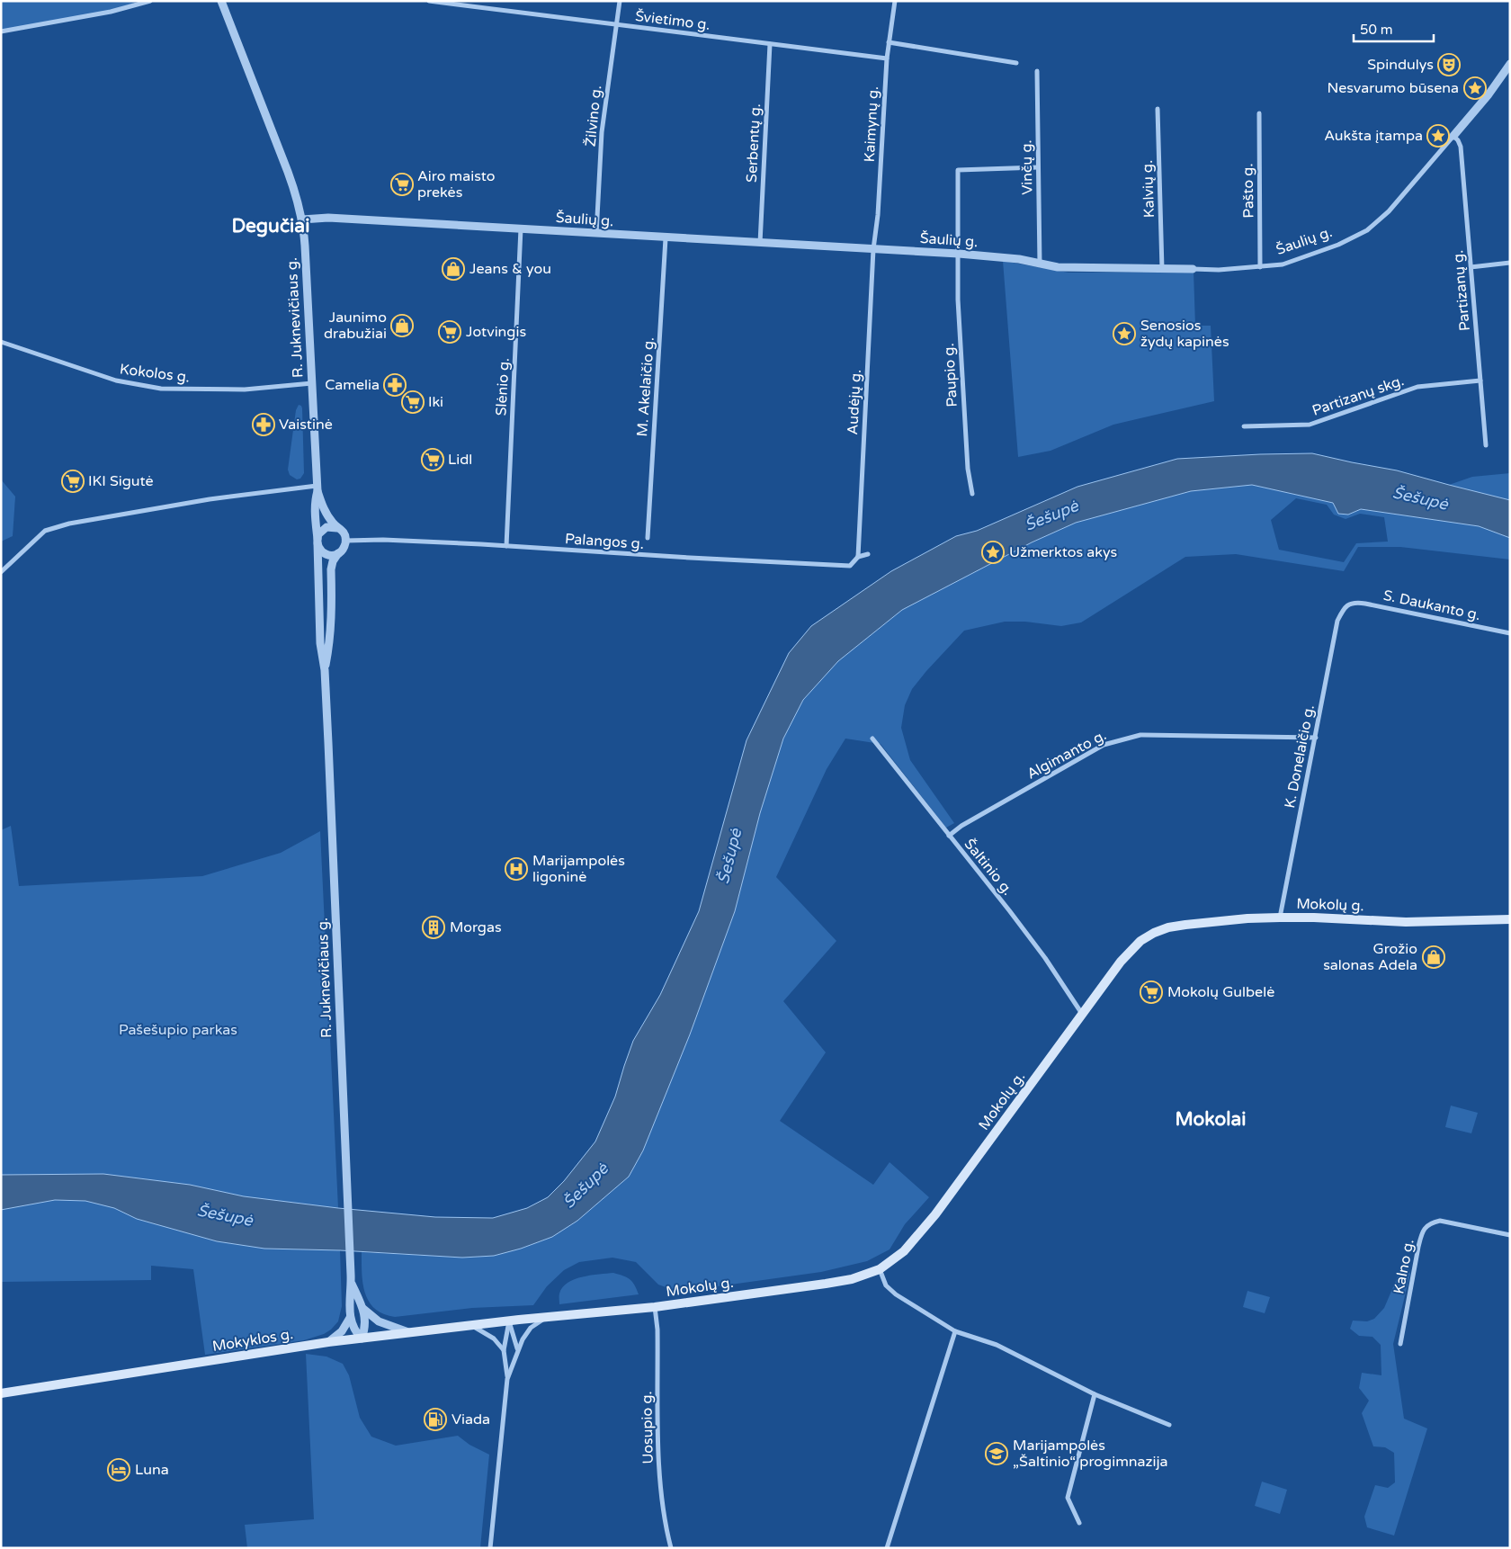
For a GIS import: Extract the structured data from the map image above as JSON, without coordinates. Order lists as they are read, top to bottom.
{
  "streets": {
    "main road": ["Mokolų g.", "Mokyklos g."],
    "street": [
      "Švietimo g.",
      "Žilvino g.",
      "Kaimynų g.",
      "Serbentų g.",
      "Vinčų g.",
      "Kalvių g.",
      "Pašto g.",
      "Šaulių g.",
      "Partizanų g.",
      "R. Juknevičiaus g.",
      "Kokolos g.",
      "Paupio g.",
      "Slėnio g.",
      "M. Akelaičio g.",
      "Partizanų skg.",
      "Audėjų g.",
      "Palangos g.",
      "S. Daukanto g.",
      "Algimanto g.",
      "K. Donelaičio g.",
      "Šaltinio g.",
      "Kalno g.",
      "Uosupio g."
    ]
  },
  "crossings": [
    ["Švietimo g.", "Žilvino g."],
    ["Švietimo g.", "Kaimynų g."],
    ["Švietimo g.", "Serbentų g."],
    ["Žilvino g.", "Šaulių g."],
    ["Kaimynų g.", "Šaulių g."],
    ["Kaimynų g.", "Audėjų g."],
    ["Serbentų g.", "Šaulių g."],
    ["Vinčų g.", "Šaulių g."],
    ["Vinčų g.", "Paupio g."],
    ["Kalvių g.", "Šaulių g."],
    ["Pašto g.", "Šaulių g."],
    ["Šaulių g.", "Partizanų g."],
    ["Šaulių g.", "R. Juknevičiaus g."],
    ["Šaulių g.", "Paupio g."],
    ["Šaulių g.", "Slėnio g."],
    ["Šaulių g.", "M. Akelaičio g."],
    ["Šaulių g.", "Audėjų g."],
    ["Partizanų g.", "Partizanų skg."],
    ["R. Juknevičiaus g.", "Kokolos g."],
    ["R. Juknevičiaus g.", "Palangos g."],
    ["R. Juknevičiaus g.", "Mokyklos g."],
    ["Slėnio g.", "Palangos g."],
    ["Audėjų g.", "Palangos g."],
    ["S. Daukanto g.", "K. Donelaičio g."],
    ["Algimanto g.", "K. Donelaičio g."],
    ["Algimanto g.", "Šaltinio g."],
    ["K. Donelaičio g.", "Mokolų g."],
    ["Šaltinio g.", "Mokolų g."],
    ["Mokolų g.", "Mokyklos g."],
    ["Mokolų g.", "Uosupio g."]
  ],
  "districts": ["Degučiai", "Mokolai"],
  "water": ["Šešupė"],
  "parks": ["Pašešupio parkas"],
  "places": {
    "theatre": ["Spindulys"],
    "place": [
      "Nesvarumo būsena",
      "Aukšta įtampa",
      "Senosios žydų kapinės",
      "Užmerktos akys"
    ],
    "supermarket": [
      "Airo maisto prekės",
      "Jotvingis",
      "Iki",
      "Lidl",
      "IKI Sigutė",
      "Mokolų Gulbelė"
    ],
    "shop": ["Jeans & you", "Jaunimo drabužiai", "Grožio salonas Adela"],
    "pharmacy": ["Camelia", "Vaistinė"],
    "hospital": ["Marijampolės ligoninė"],
    "building": ["Morgas"],
    "fuel station": ["Viada"],
    "school or university": ["Marijampolės „Šaltinio“ progimnazija"],
    "hotel": ["Luna"]
  },
  "scale_bar": "50 m"
}
